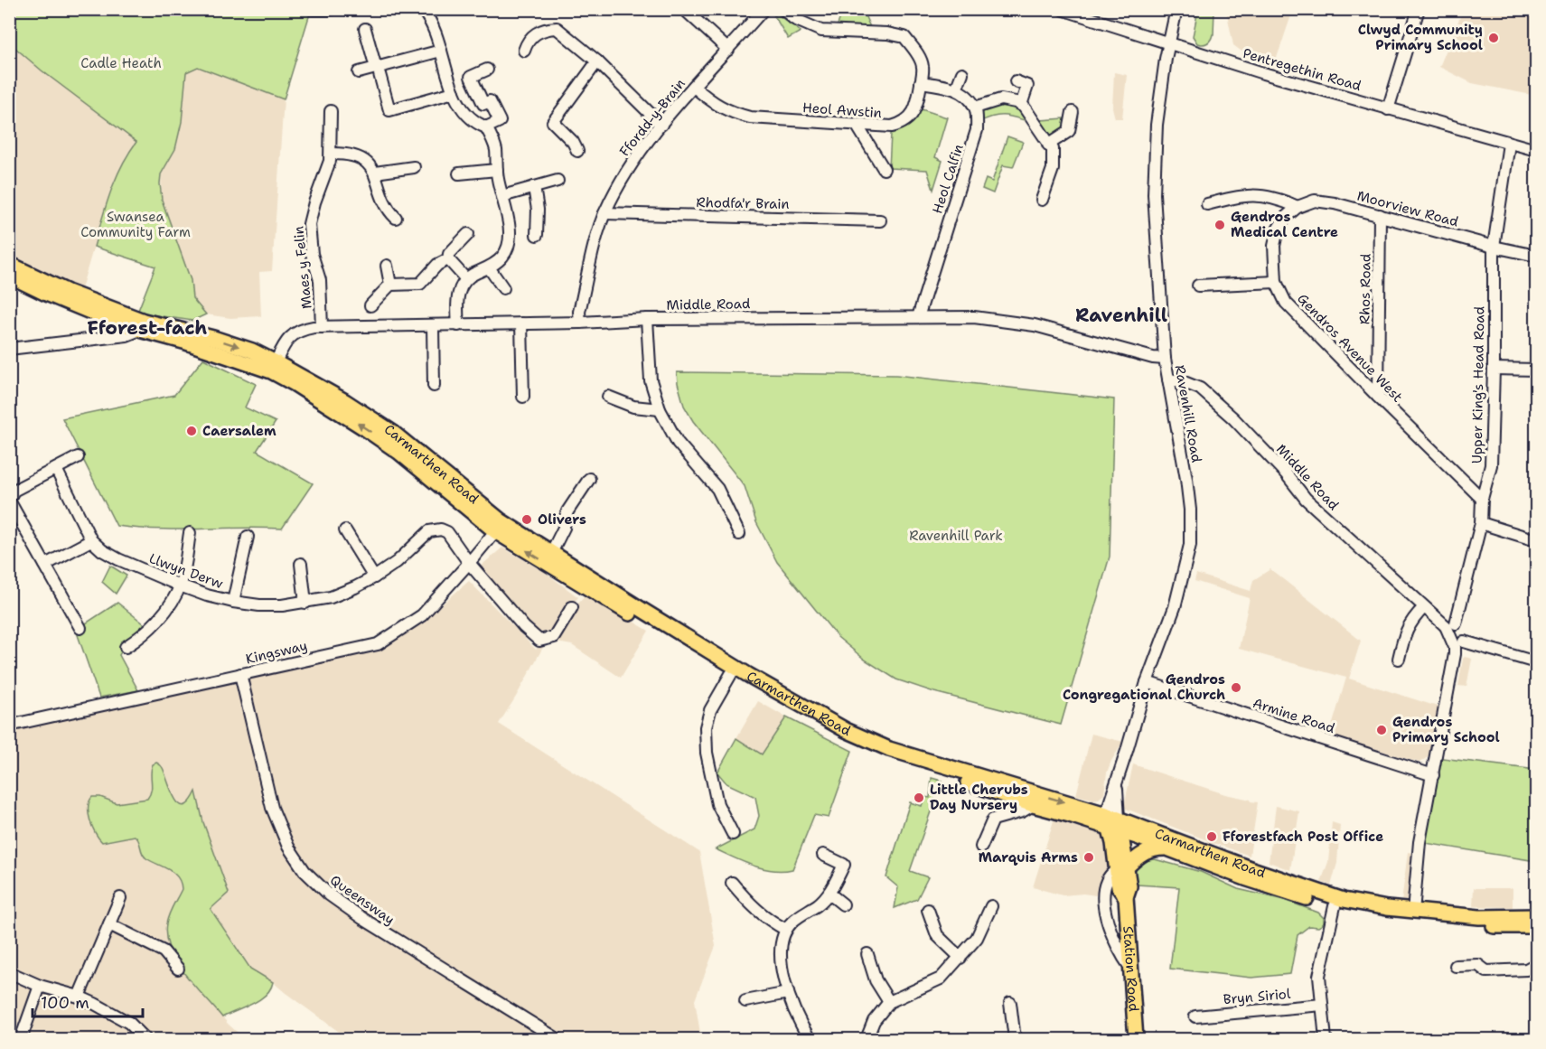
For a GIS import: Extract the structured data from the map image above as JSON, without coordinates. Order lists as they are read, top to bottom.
{
  "streets": {
    "main road": ["Carmarthen Road", "Station Road"],
    "street": [
      "Pentregethin Road",
      "Heol Awstin",
      "Ffordd-y-Brain",
      "Heol Calfin",
      "Rhodfa'r Brain",
      "Moorview Road",
      "Maes y Felin",
      "Rhos Road",
      "Middle Road",
      "Gendros Avenue West",
      "Upper King's Head Road",
      "Ravenhill Road",
      "Llwyn Derw",
      "Kingsway",
      "Armine Road",
      "Queensway",
      "Bryn Siriol"
    ]
  },
  "crossings": [
    ["Pentregethin Road", "Upper King's Head Road"],
    ["Pentregethin Road", "Ravenhill Road"],
    ["Heol Awstin", "Ffordd-y-Brain"],
    ["Ffordd-y-Brain", "Rhodfa'r Brain"],
    ["Ffordd-y-Brain", "Middle Road"],
    ["Heol Calfin", "Middle Road"],
    ["Moorview Road", "Rhos Road"],
    ["Moorview Road", "Gendros Avenue West"],
    ["Moorview Road", "Upper King's Head Road"],
    ["Maes y Felin", "Middle Road"],
    ["Rhos Road", "Gendros Avenue West"],
    ["Middle Road", "Upper King's Head Road"],
    ["Middle Road", "Ravenhill Road"],
    ["Middle Road", "Carmarthen Road"],
    ["Gendros Avenue West", "Upper King's Head Road"],
    ["Ravenhill Road", "Carmarthen Road"],
    ["Ravenhill Road", "Armine Road"],
    ["Ravenhill Road", "Station Road"],
    ["Carmarthen Road", "Kingsway"],
    ["Carmarthen Road", "Station Road"],
    ["Llwyn Derw", "Kingsway"],
    ["Kingsway", "Queensway"]
  ],
  "districts": ["Ravenhill", "Fforest-fach"],
  "parks": ["Cadle Heath", "Swansea Community Farm", "Ravenhill Park"],
  "places": [
    "Clwyd Community Primary School",
    "Gendros Medical Centre",
    "Caersalem",
    "Olivers",
    "Gendros Congregational Church",
    "Gendros Primary School",
    "Little Cherubs Day Nursery",
    "Fforestfach Post Office",
    "Marquis Arms"
  ],
  "scale_bar": "100 m"
}
